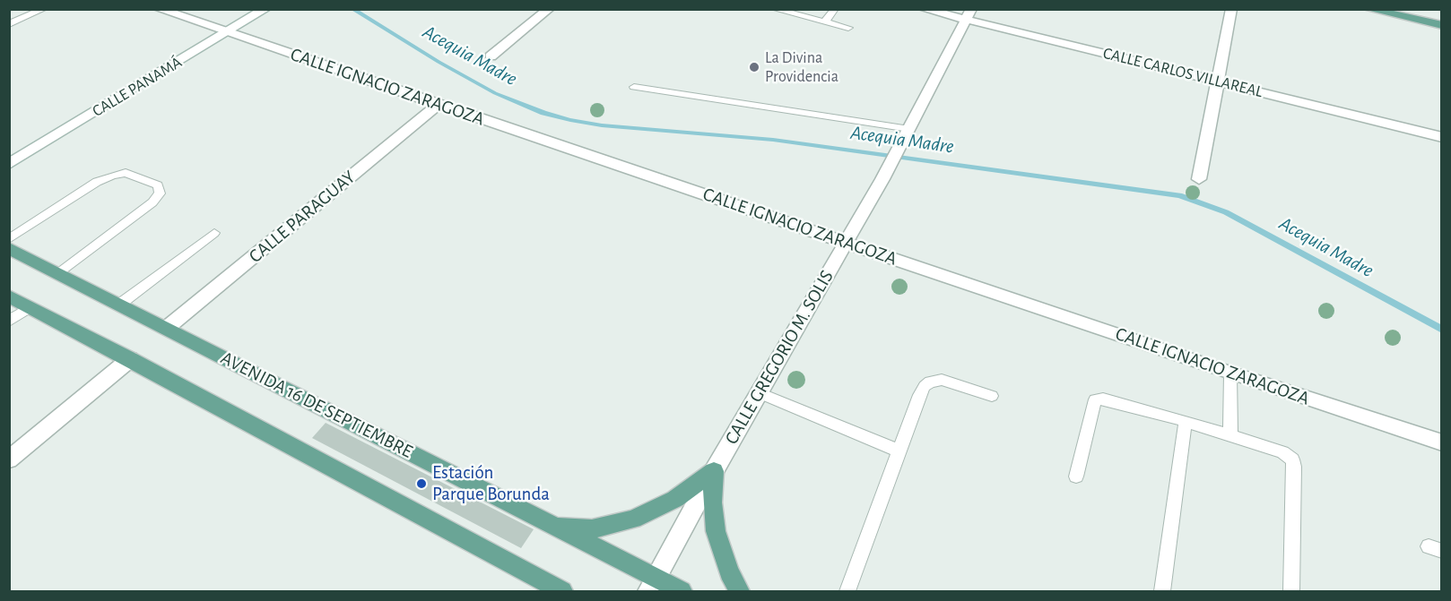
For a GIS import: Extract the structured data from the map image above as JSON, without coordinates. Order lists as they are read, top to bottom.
{
  "streets": {
    "main road": ["AVENIDA 16 DE SEPTIEMBRE"],
    "street": [
      "CALLE CARLOS VILLAREAL",
      "CALLE PANAMÁ",
      "CALLE IGNACIO ZARAGOZA",
      "CALLE PARAGUAY",
      "CALLE GREGORIO M. SOLIS"
    ]
  },
  "crossings": [
    ["CALLE CARLOS VILLAREAL", "CALLE GREGORIO M. SOLIS"],
    ["CALLE PANAMÁ", "CALLE IGNACIO ZARAGOZA"],
    ["CALLE IGNACIO ZARAGOZA", "CALLE PARAGUAY"],
    ["CALLE IGNACIO ZARAGOZA", "CALLE GREGORIO M. SOLIS"],
    ["CALLE PARAGUAY", "AVENIDA 16 DE SEPTIEMBRE"],
    ["CALLE GREGORIO M. SOLIS", "AVENIDA 16 DE SEPTIEMBRE"]
  ],
  "water": ["Acequia Madre"],
  "places": ["La Divina Providencia", "Estación Parque Borunda"]
}
